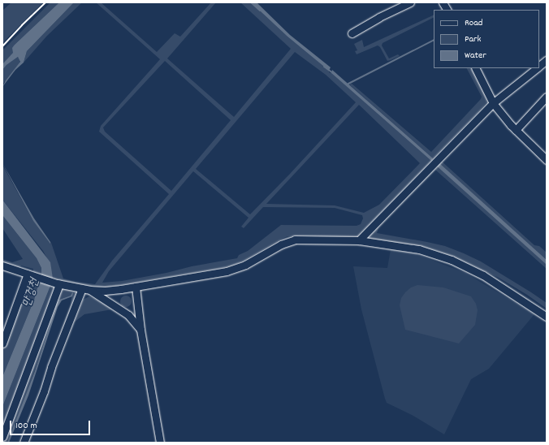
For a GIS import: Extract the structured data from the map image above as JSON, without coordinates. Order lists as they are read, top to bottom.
{
  "water": ["만겅천"],
  "legend": ["Road", "Park", "Water"],
  "scale_bar": "100 m"
}
